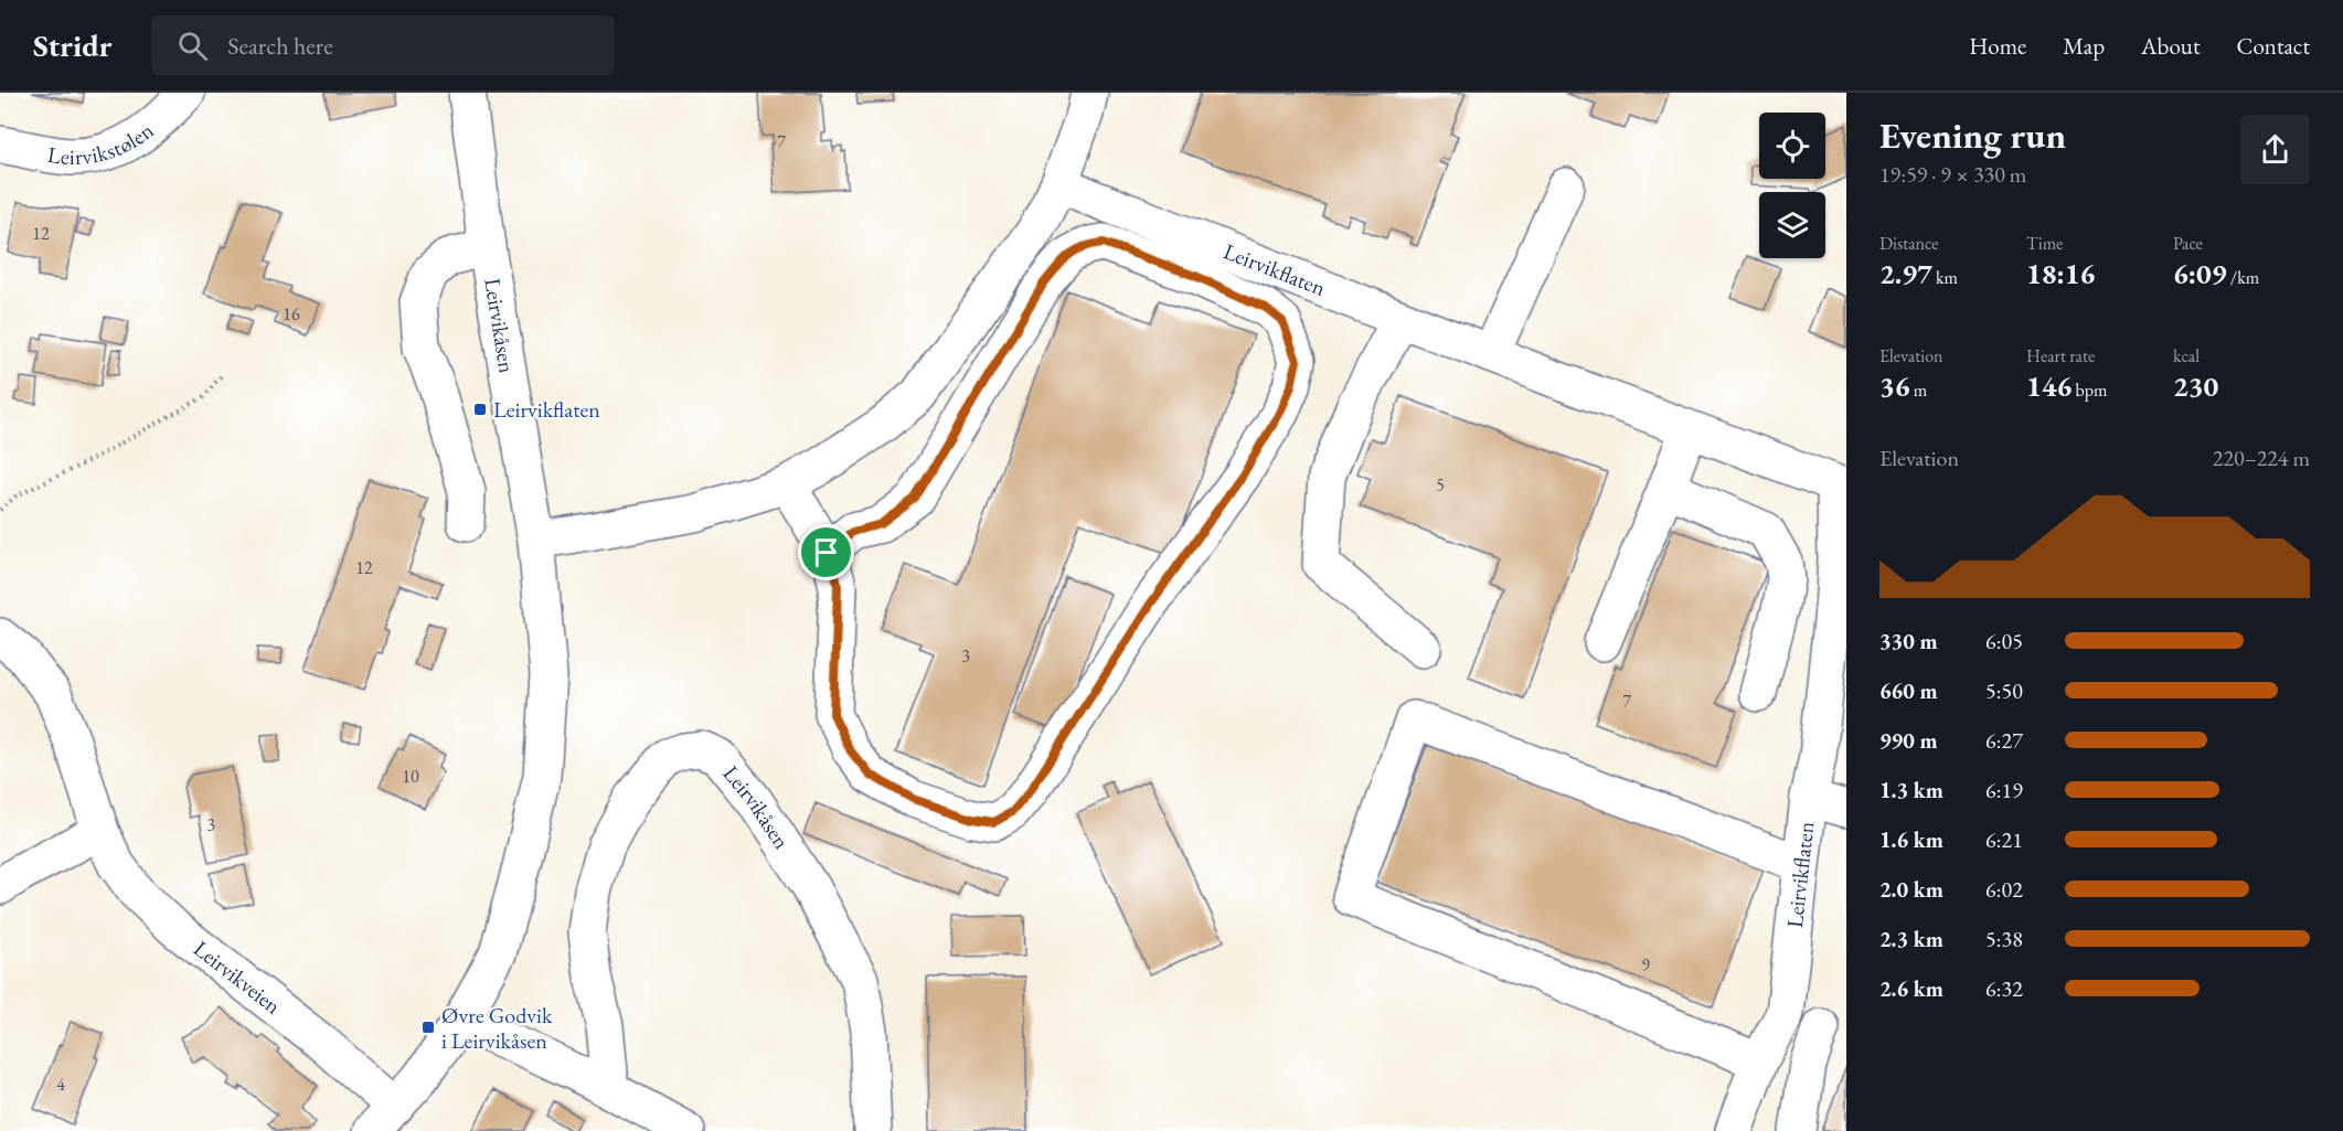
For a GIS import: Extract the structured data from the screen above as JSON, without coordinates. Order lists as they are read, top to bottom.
{
  "streets": {
    "street": [
      "Leirvikstølen",
      "Leirvikflaten",
      "Leirvikåsen",
      "Leirvikveien"
    ]
  },
  "crossings": [
    ["Leirvikåsen", "Leirvikveien"]
  ],
  "places": {
    "transit": ["Leirvikflaten", "Øvre Godvik i Leirvikåsen"]
  },
  "house_numbers": [
    "7",
    "12",
    "16",
    "5",
    "12",
    "3",
    "7",
    "10",
    "3",
    "9",
    "4"
  ],
  "page": {
    "header": "Stridr",
    "search": "Search here",
    "nav": [
      "Home",
      "Map",
      "About",
      "Contact"
    ],
    "heading": ["Evening run", "19:59 · 9 × 330 m"],
    "stats": [
      ["Distance", "2.97 km"],
      ["Time", "18:16"],
      ["Pace", "6:09 /km"],
      ["Elevation", "36 m"],
      ["Heart rate", "146 bpm"],
      ["kcal", "230"]
    ],
    "chart": ["Elevation", "220–224 m"],
    "list": [
      {
        "name": "330 m",
        "note": "6:05"
      },
      {
        "name": "660 m",
        "note": "5:50"
      },
      {
        "name": "990 m",
        "note": "6:27"
      },
      {
        "name": "1.3 km",
        "note": "6:19"
      },
      {
        "name": "1.6 km",
        "note": "6:21"
      },
      {
        "name": "2.0 km",
        "note": "6:02"
      },
      {
        "name": "2.3 km",
        "note": "5:38"
      },
      {
        "name": "2.6 km",
        "note": "6:32"
      }
    ]
  }
}
